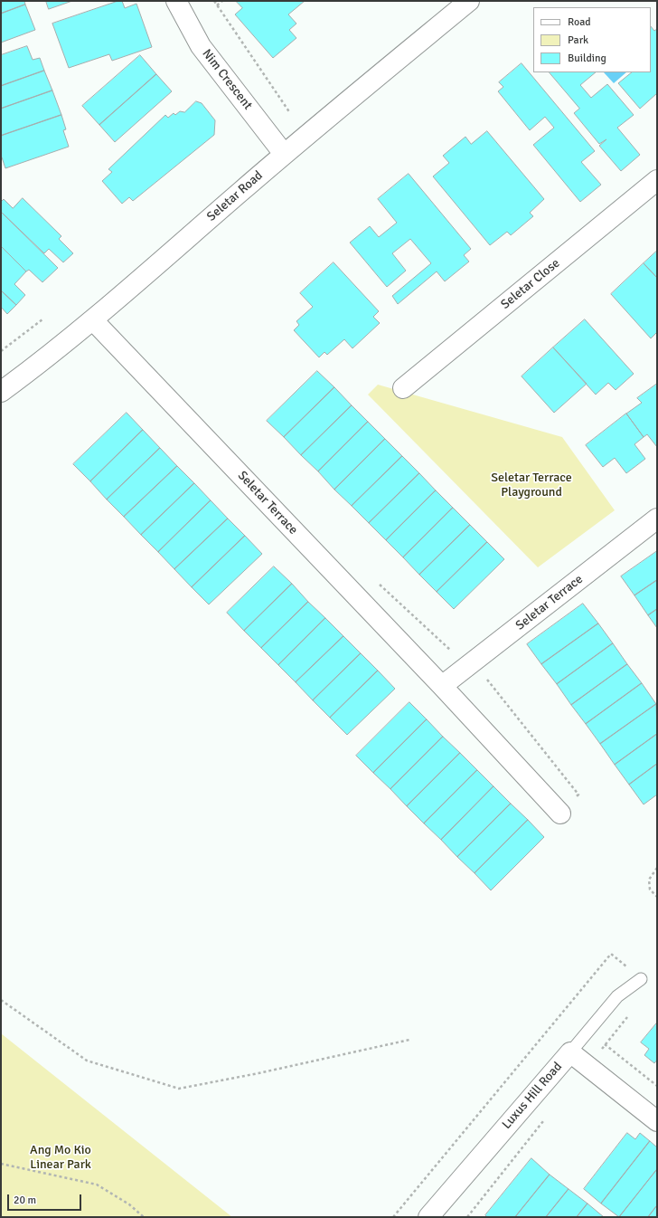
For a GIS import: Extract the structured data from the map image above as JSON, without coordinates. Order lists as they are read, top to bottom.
{
  "streets": {
    "street": [
      "Nim Crescent",
      "Seletar Road",
      "Seletar Close",
      "Seletar Terrace",
      "Luxus Hill Road"
    ]
  },
  "crossings": [
    ["Nim Crescent", "Seletar Road"],
    ["Seletar Road", "Seletar Terrace"]
  ],
  "parks": ["Seletar Terrace Playground", "Ang Mo Kio Linear Park"],
  "legend": ["Road", "Park", "Building"],
  "scale_bar": "20 m"
}
